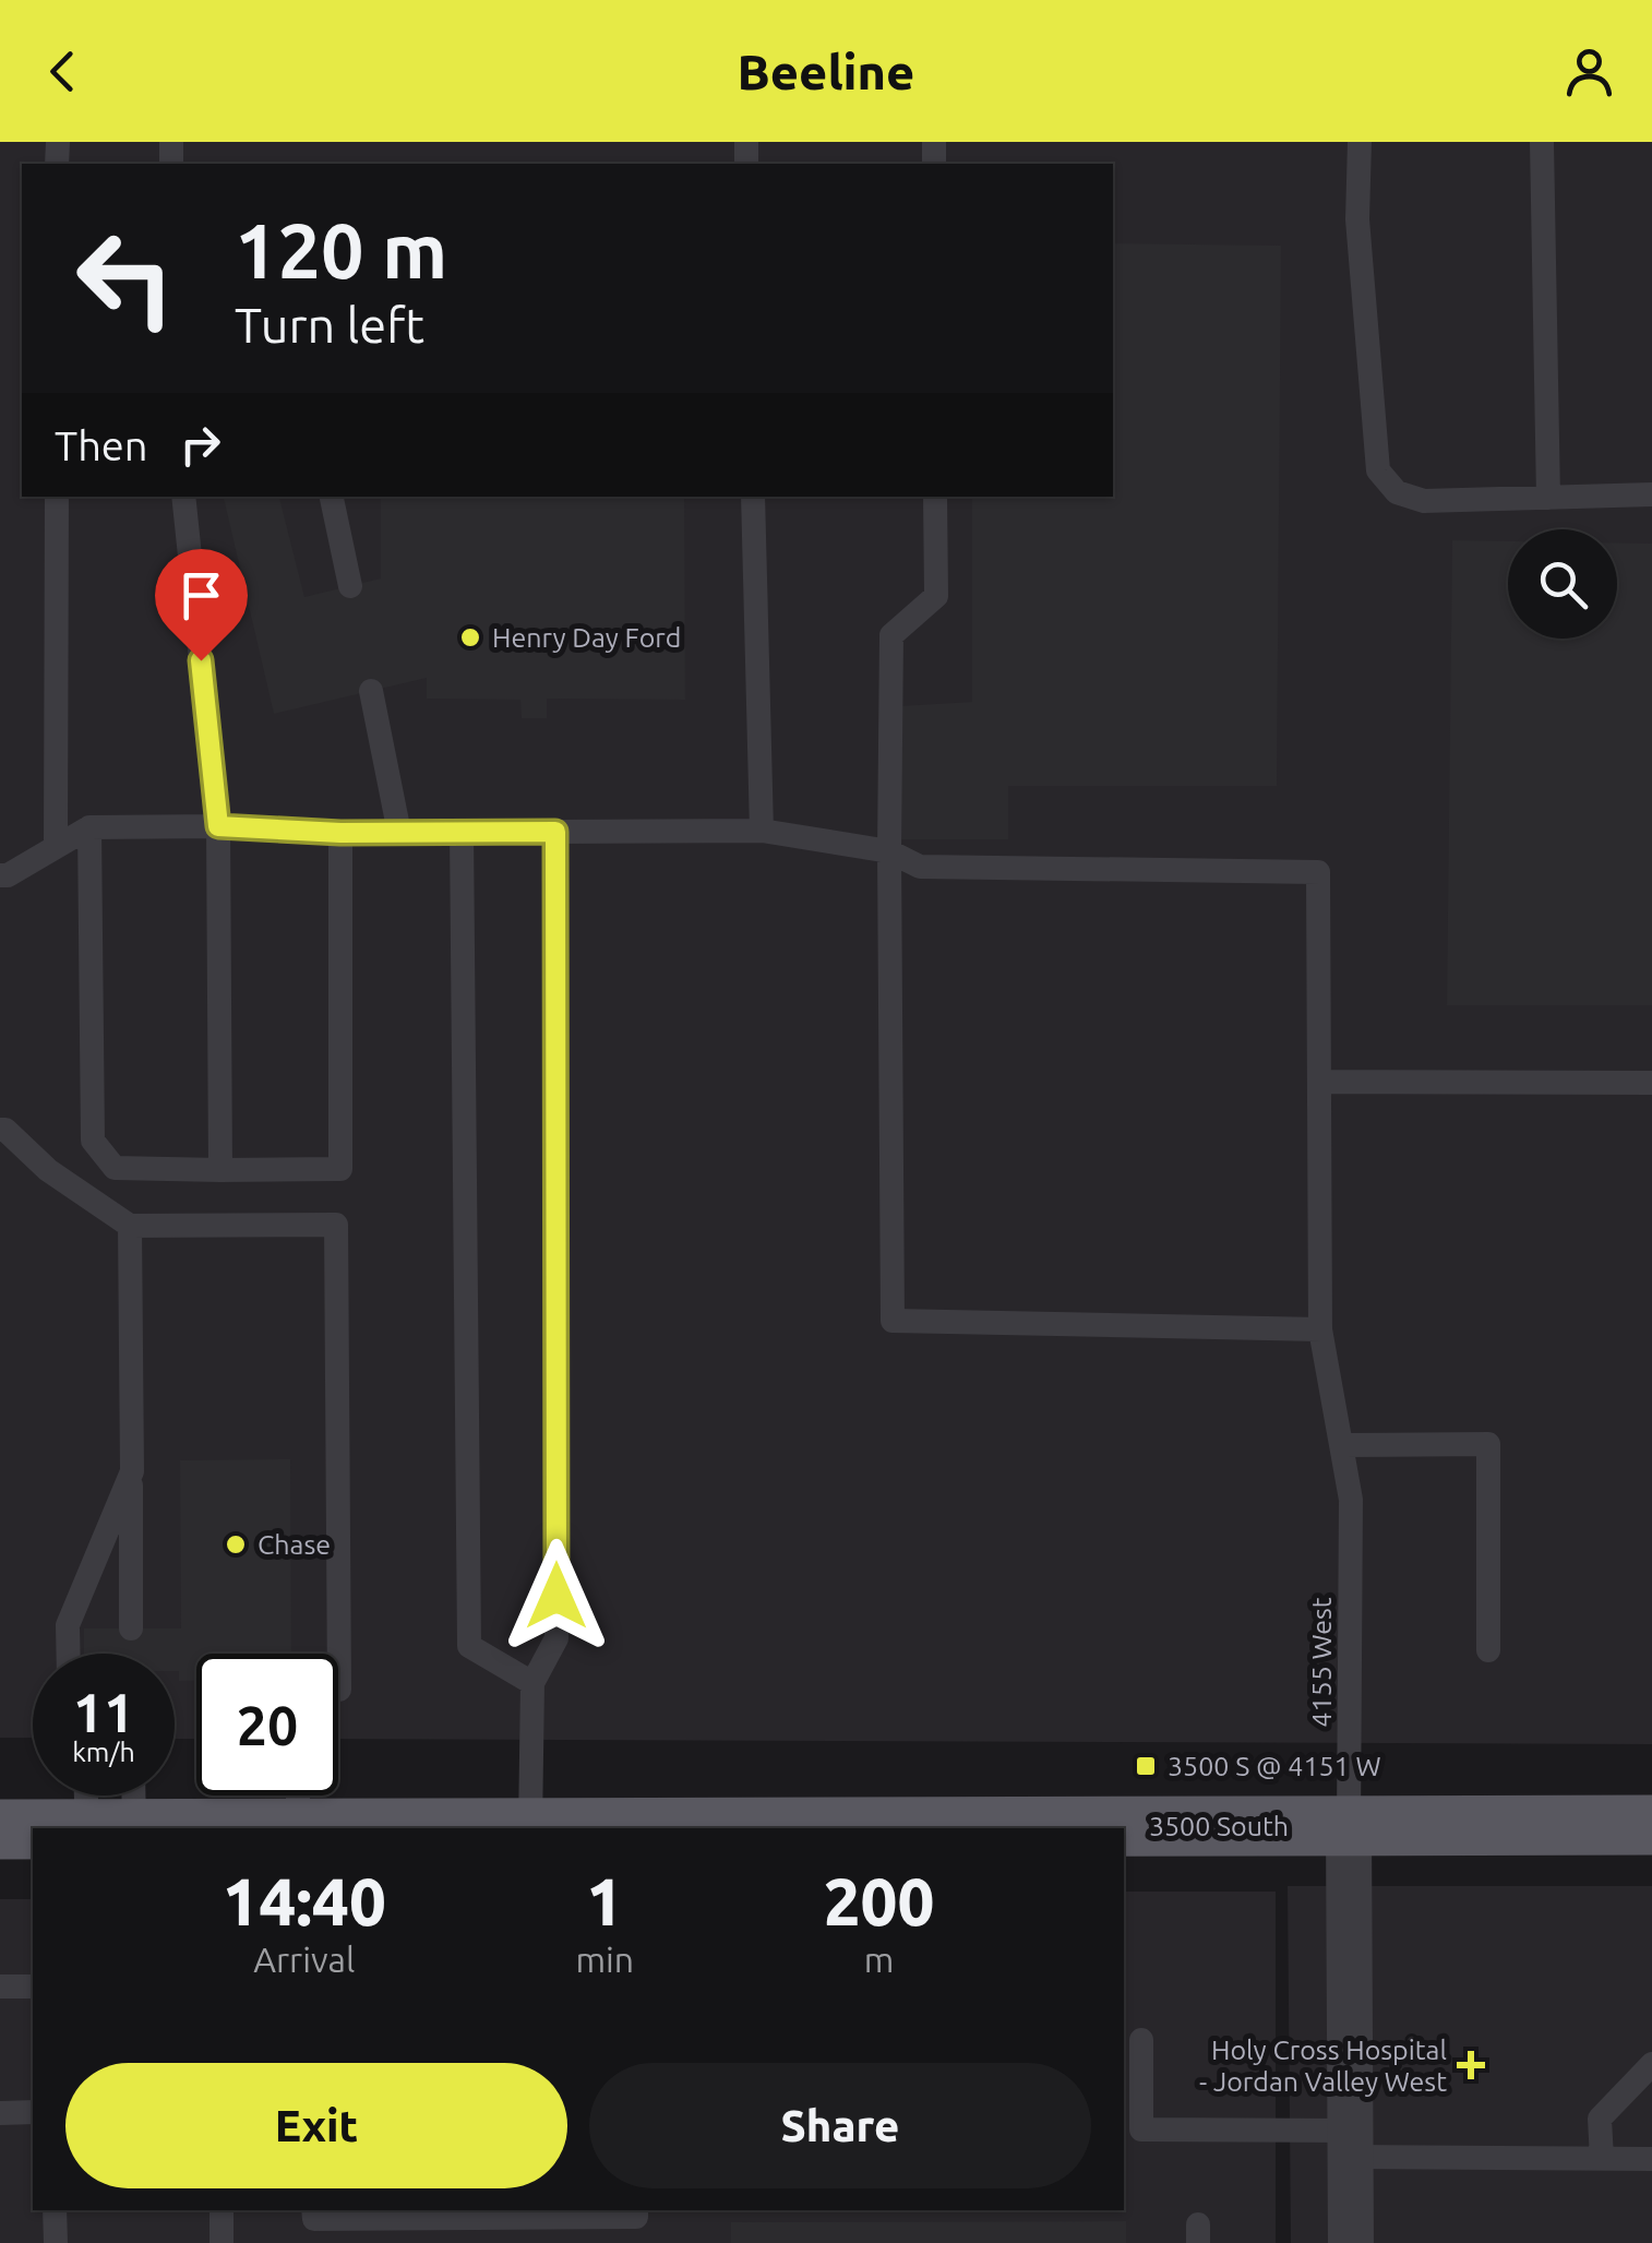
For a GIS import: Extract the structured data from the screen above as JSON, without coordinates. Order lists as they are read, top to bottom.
{
  "streets": {
    "main road": ["3500 South"],
    "lane": ["4155 West"]
  },
  "crossings": [
    ["4155 West", "3500 South"]
  ],
  "places": {
    "other": ["Henry Day Ford", "Chase"],
    "transit": ["3500 S @ 4151 W"],
    "health": ["Holy Cross Hospital - Jordan Valley West"]
  },
  "page": {
    "header": "Beeline",
    "turn": ["120 m", "Turn left"],
    "then": "Then",
    "speed": "11 km/h",
    "limit": "20",
    "eta": [
      "14:40",
      "Arrival",
      "1",
      "min",
      "200",
      "m"
    ],
    "buttons": ["Exit", "Share"]
  }
}
